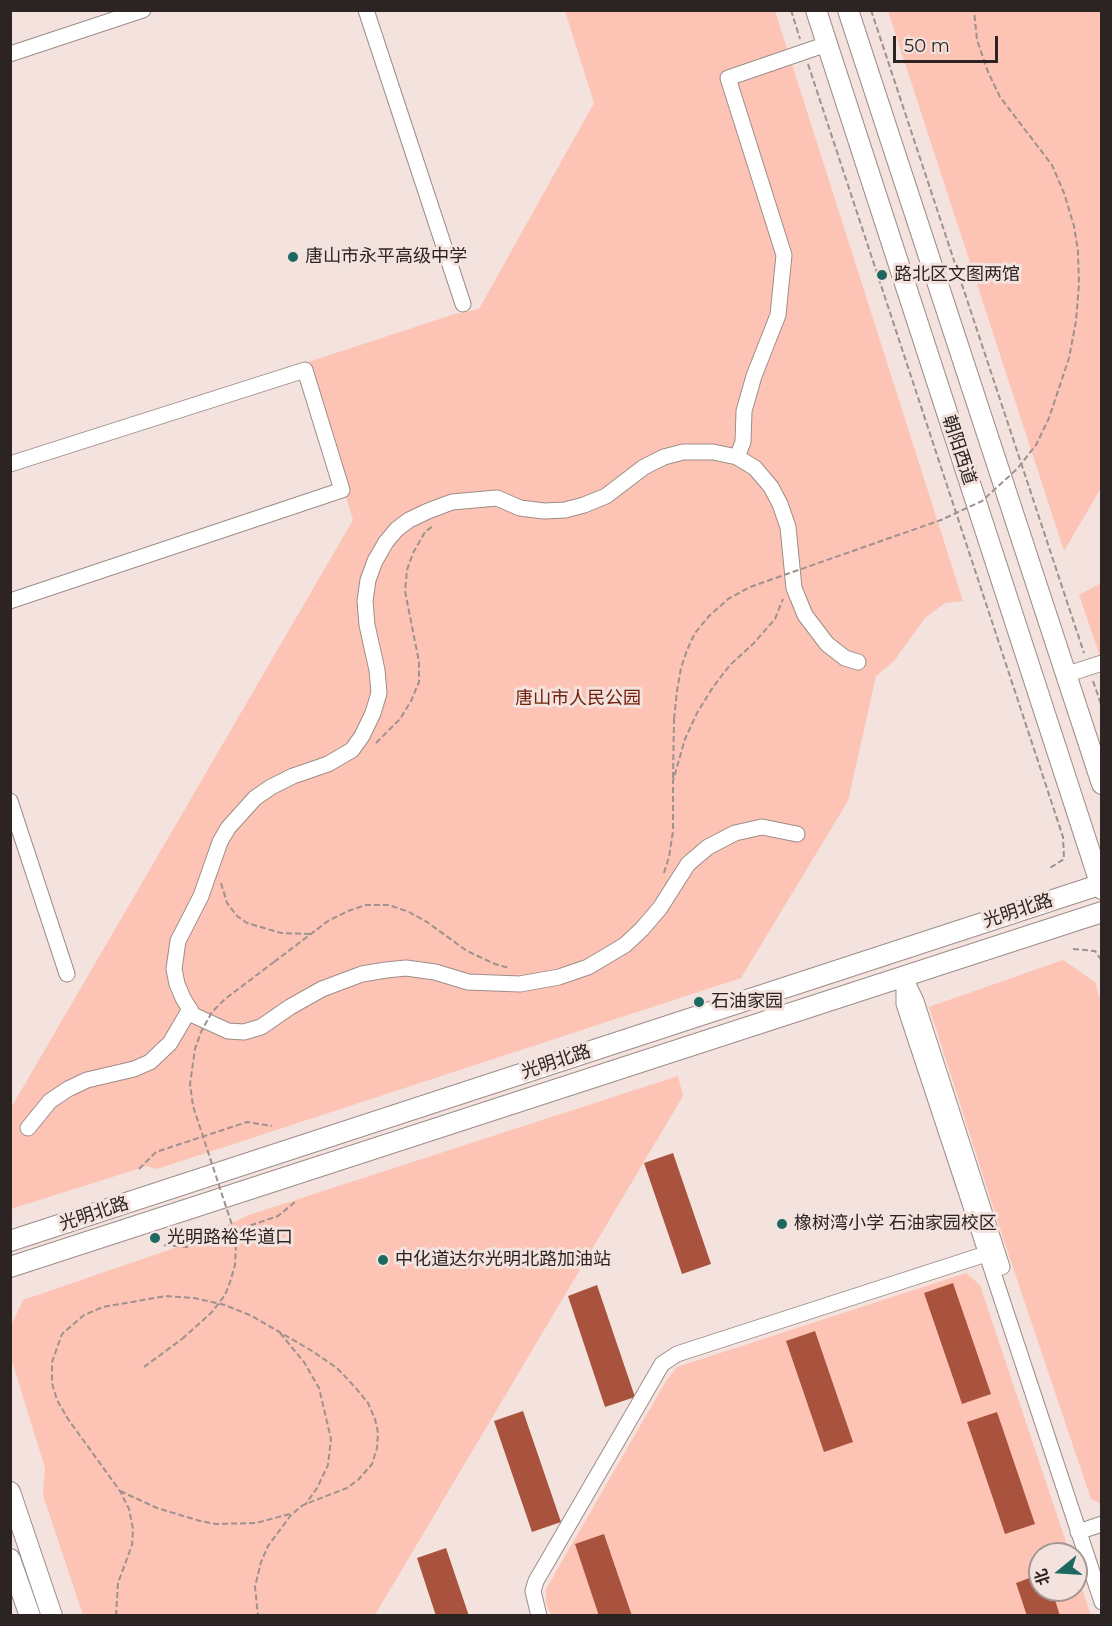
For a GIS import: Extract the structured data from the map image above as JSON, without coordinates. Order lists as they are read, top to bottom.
{
  "streets": {
    "main road": ["朝阳西道", "光明北路"]
  },
  "crossings": [
    ["朝阳西道", "光明北路"]
  ],
  "parks": ["唐山市人民公园"],
  "places": [
    "唐山市永平高级中学",
    "路北区文图两馆",
    "石油家园",
    "橡树湾小学 石油家园校区",
    "光明路裕华道口",
    "中化道达尔光明北路加油站"
  ],
  "scale_bar": "50 m",
  "north": "left"
}
